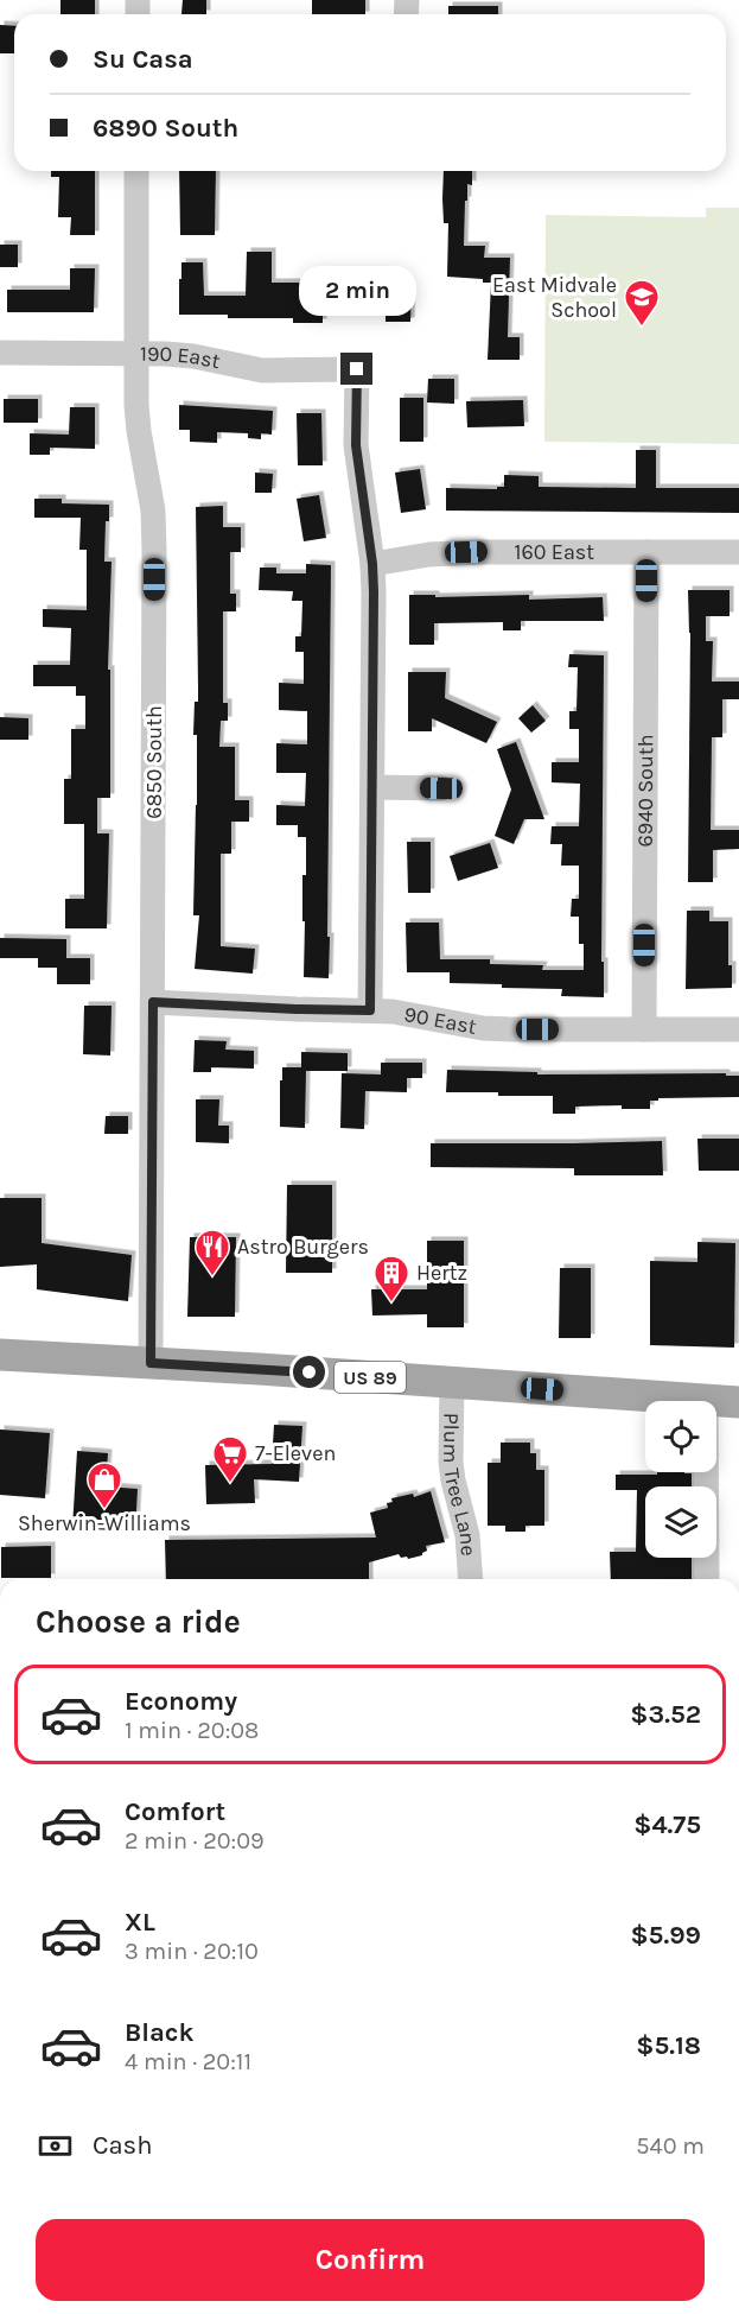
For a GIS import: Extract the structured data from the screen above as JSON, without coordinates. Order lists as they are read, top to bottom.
{
  "streets": {
    "main road": ["US 89"],
    "street": [
      "190 East",
      "160 East",
      "6850 South",
      "6940 South",
      "90 East",
      "Plum Tree Lane"
    ]
  },
  "crossings": [
    ["190 East", "160 East"],
    ["190 East", "6850 South"],
    ["160 East", "6940 South"],
    ["6850 South", "90 East"],
    ["6850 South", "US 89"],
    ["6940 South", "90 East"],
    ["US 89", "Plum Tree Lane"]
  ],
  "places": {
    "school or university": ["East Midvale School"],
    "restaurant": ["Astro Burgers"],
    "building": ["Hertz"],
    "supermarket": ["7-Eleven"],
    "shop": ["Sherwin-Williams"]
  },
  "page": {
    "banner": ["Su Casa", "6890 South"],
    "bubble": "2 min",
    "heading": "Choose a ride",
    "list": [
      {
        "name": "Economy",
        "note": "1 min · 20:08",
        "value": "$3.52"
      },
      {
        "name": "Comfort",
        "note": "2 min · 20:09",
        "value": "$4.75"
      },
      {
        "name": "XL",
        "note": "3 min · 20:10",
        "value": "$5.99"
      },
      {
        "name": "Black",
        "note": "4 min · 20:11",
        "value": "$5.18"
      }
    ],
    "pay": ["Cash", "540 m"],
    "buttons": "Confirm"
  }
}
